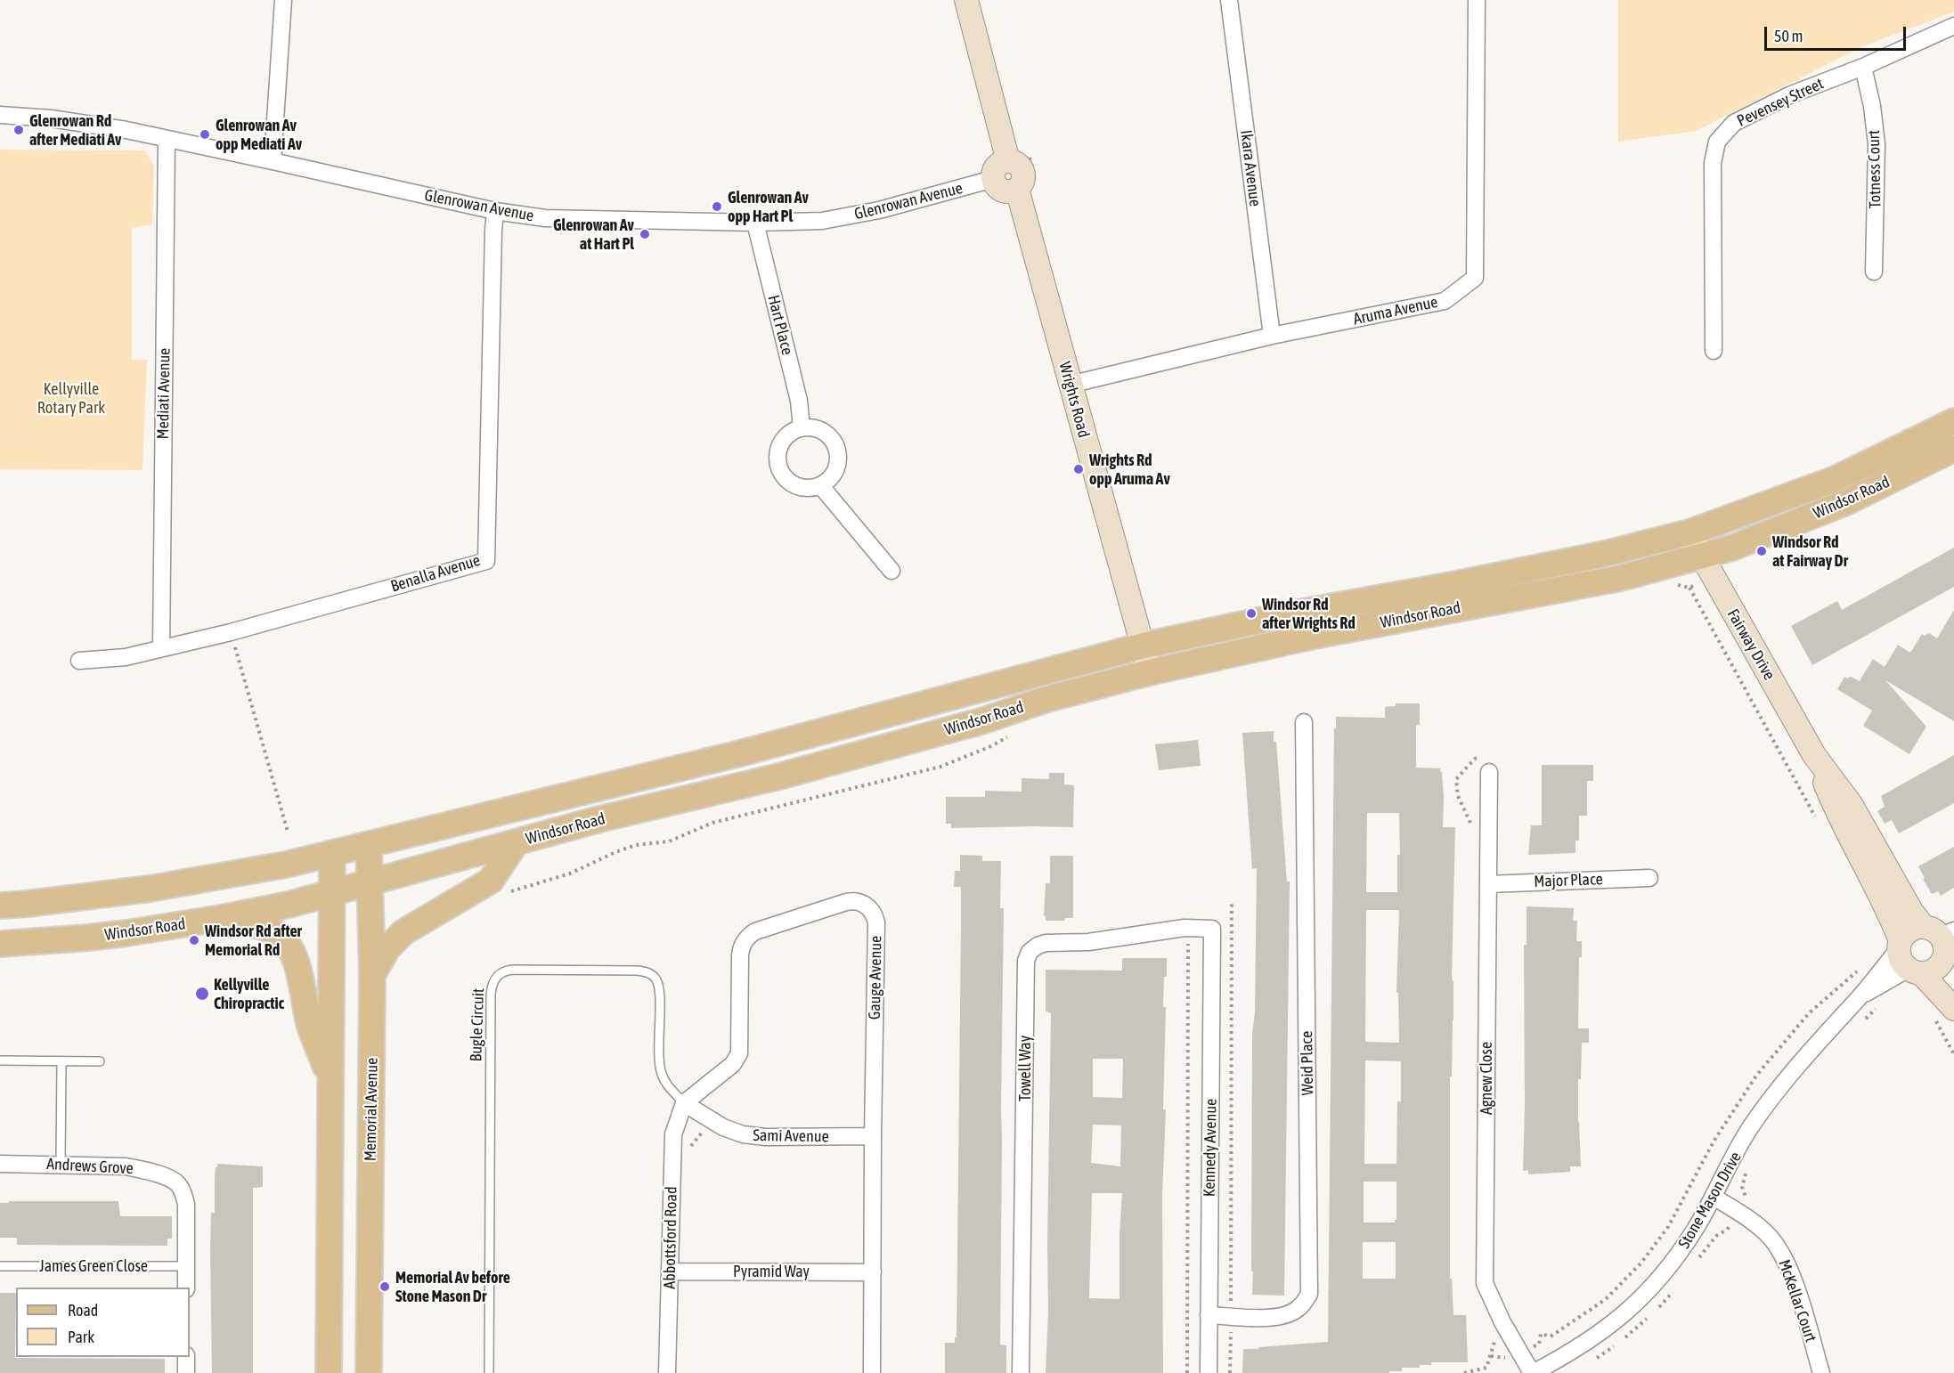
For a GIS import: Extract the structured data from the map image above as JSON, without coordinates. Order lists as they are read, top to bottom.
{
  "streets": {
    "main road": ["Windsor Road", "Memorial Avenue"],
    "street": [
      "Pevensey Street",
      "Ikara Avenue",
      "Totness Court",
      "Glenrowan Avenue",
      "Aruma Avenue",
      "Hart Place",
      "Mediati Avenue",
      "Wrights Road",
      "Benalla Avenue",
      "Fairway Drive",
      "Major Place",
      "Gauge Avenue",
      "Weid Place",
      "Towell Way",
      "Agnew Close",
      "Sami Avenue",
      "Kennedy Avenue",
      "Andrews Grove",
      "Stone Mason Drive",
      "Abbottsford Road",
      "Pyramid Way",
      "McKellar Court"
    ],
    "lane": ["Bugle Circuit", "James Green Close"]
  },
  "crossings": [
    ["Pevensey Street", "Totness Court"],
    ["Ikara Avenue", "Aruma Avenue"],
    ["Glenrowan Avenue", "Hart Place"],
    ["Glenrowan Avenue", "Mediati Avenue"],
    ["Glenrowan Avenue", "Wrights Road"],
    ["Glenrowan Avenue", "Benalla Avenue"],
    ["Aruma Avenue", "Wrights Road"],
    ["Mediati Avenue", "Benalla Avenue"],
    ["Wrights Road", "Windsor Road"],
    ["Windsor Road", "Fairway Drive"],
    ["Windsor Road", "Memorial Avenue"],
    ["Fairway Drive", "Stone Mason Drive"],
    ["Major Place", "Agnew Close"],
    ["Gauge Avenue", "Bugle Circuit"],
    ["Gauge Avenue", "Sami Avenue"],
    ["Gauge Avenue", "Abbottsford Road"],
    ["Gauge Avenue", "Pyramid Way"],
    ["Bugle Circuit", "Sami Avenue"],
    ["Bugle Circuit", "Abbottsford Road"],
    ["Weid Place", "Kennedy Avenue"],
    ["Towell Way", "Kennedy Avenue"],
    ["Agnew Close", "Stone Mason Drive"],
    ["Sami Avenue", "Abbottsford Road"],
    ["Andrews Grove", "James Green Close"],
    ["Stone Mason Drive", "McKellar Court"],
    ["Abbottsford Road", "Pyramid Way"]
  ],
  "parks": ["Kellyville Rotary Park"],
  "places": [
    "Glenrowan Rd after Mediati Av",
    "Glenrowan Av opp Mediati Av",
    "Glenrowan Av opp Hart Pl",
    "Glenrowan Av at Hart Pl",
    "Wrights Rd opp Aruma Av",
    "Windsor Rd at Fairway Dr",
    "Windsor Rd after Wrights Rd",
    "Windsor Rd after Memorial Rd",
    "Kellyville Chiropractic",
    "Memorial Av before Stone Mason Dr"
  ],
  "legend": ["Road", "Park"],
  "scale_bar": "50 m"
}
